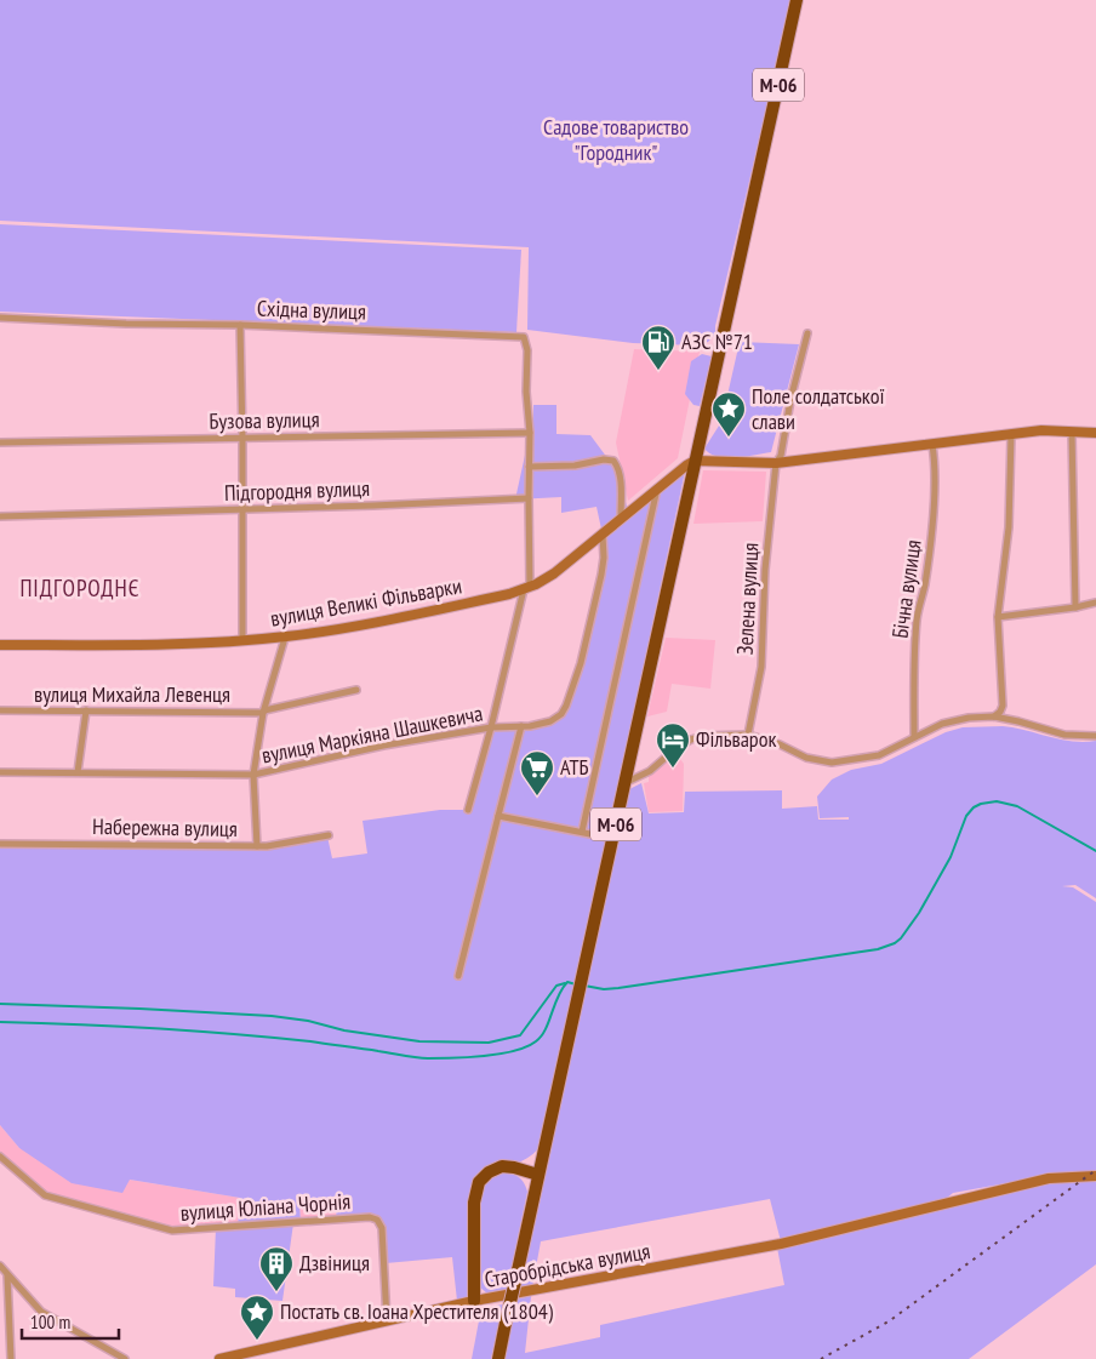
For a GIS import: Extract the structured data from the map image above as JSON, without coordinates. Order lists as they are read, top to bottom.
{
  "streets": {
    "highway": ["М-06"],
    "street": [
      "Східна вулиця",
      "Бузова вулиця",
      "Підгородня вулиця",
      "Бічна вулиця",
      "Зелена вулиця",
      "вулиця Великі Фільварки",
      "вулиця Михайла Левенця",
      "вулиця Маркіяна Шашкевича",
      "Набережна вулиця",
      "вулиця Юліана Чорнія",
      "Старобрідська вулиця"
    ]
  },
  "crossings": [
    ["М-06", "вулиця Великі Фільварки"],
    ["Східна вулиця", "Бузова вулиця"],
    ["вулиця Великі Фільварки", "вулиця Маркіяна Шашкевича"],
    ["вулиця Юліана Чорнія", "Старобрідська вулиця"]
  ],
  "districts": ["ПІДГОРОДНЄ"],
  "parks": ["Садове товариство \"Городник\""],
  "places": {
    "fuel station": ["АЗС №71"],
    "place": ["Поле солдатської слави", "Постать св. Іоана Хрестителя (1804)"],
    "hotel": ["Фільварок"],
    "supermarket": ["АТБ"],
    "building": ["Дзвіниця"]
  },
  "scale_bar": "100 m"
}
